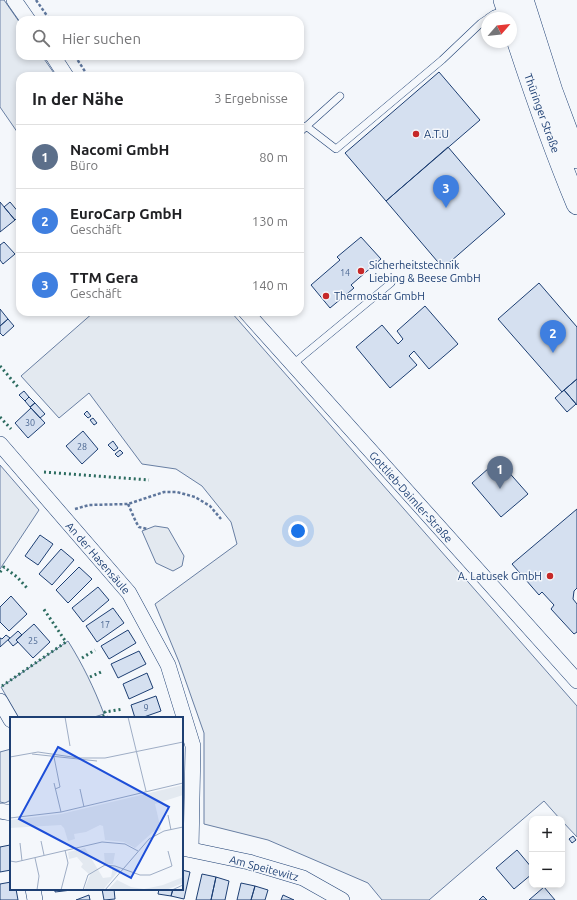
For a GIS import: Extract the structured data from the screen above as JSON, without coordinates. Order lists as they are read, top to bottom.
{
  "streets": {
    "main road": ["Thüringer Straße"],
    "street": ["Gottlieb-Daimler-Straße", "An der Hasensäule", "Am Speitewitz"]
  },
  "crossings": [
    ["An der Hasensäule", "Am Speitewitz"]
  ],
  "places": [
    "A.T.U",
    "Sicherheitstechnik Liebing & Beese GmbH",
    "Thermostar GmbH",
    "A. Latusek GmbH"
  ],
  "house_numbers": [
    "14",
    "30",
    "28",
    "17",
    "25",
    "9"
  ],
  "north": "top right",
  "page": {
    "search": "Hier suchen",
    "heading": ["In der Nähe", "3 Ergebnisse"],
    "list": [
      {
        "mark": "1",
        "name": "Nacomi GmbH",
        "note": "Büro",
        "value": "80 m"
      },
      {
        "mark": "2",
        "name": "EuroCarp GmbH",
        "note": "Geschäft",
        "value": "130 m"
      },
      {
        "mark": "3",
        "name": "TTM Gera",
        "note": "Geschäft",
        "value": "140 m"
      }
    ],
    "pins": ["3", "2", "1"],
    "map_buttons": ["+", "−"]
  }
}
